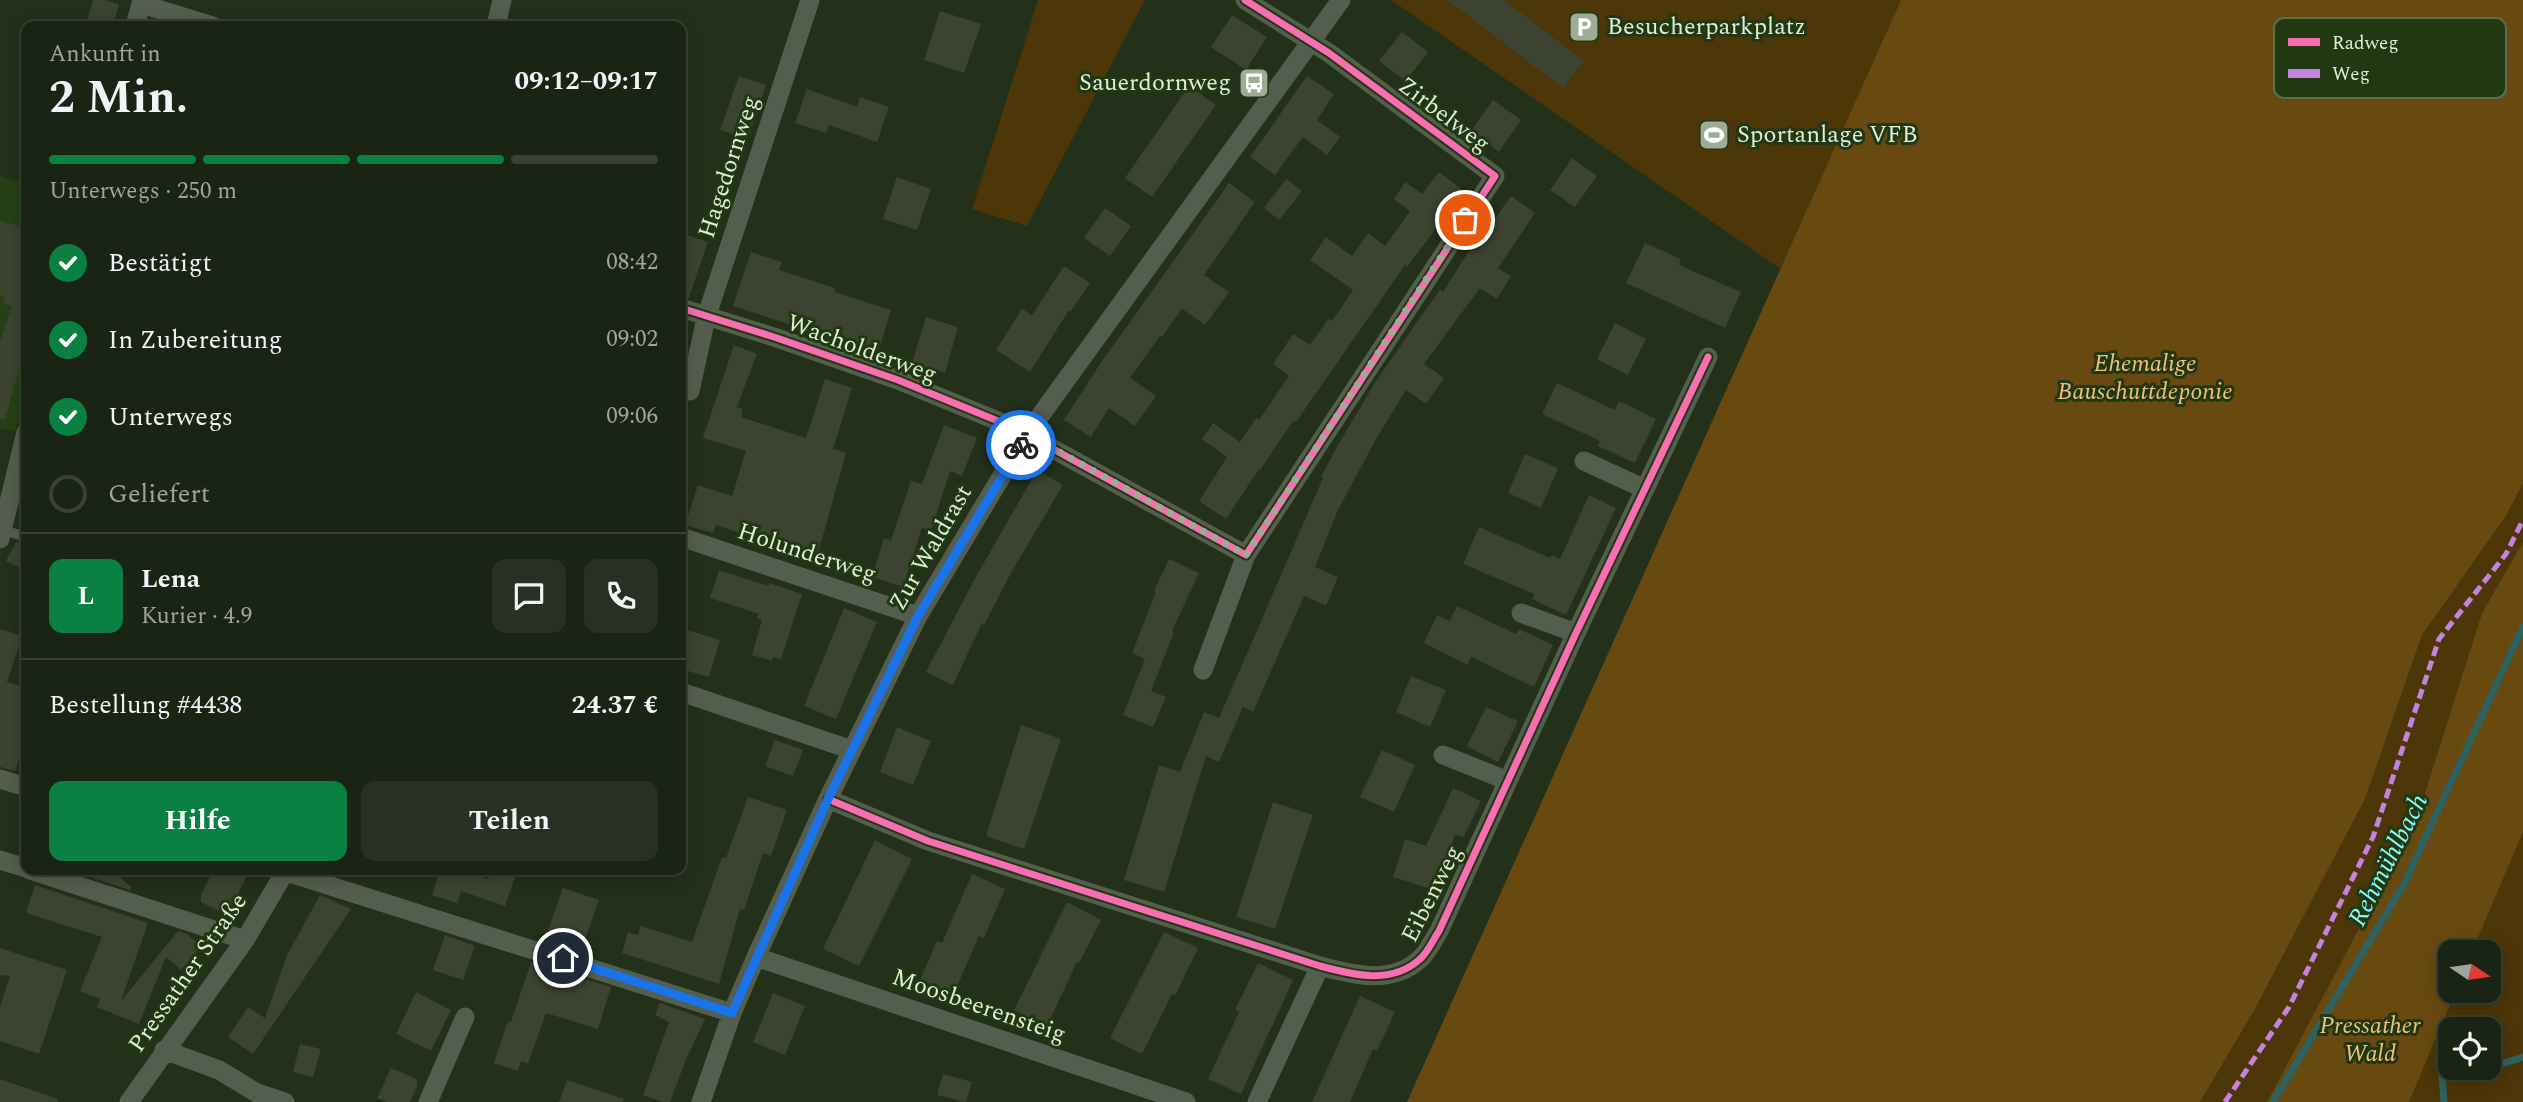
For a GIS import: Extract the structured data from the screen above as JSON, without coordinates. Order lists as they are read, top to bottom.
{
  "streets": {
    "street": [
      "Zirbelweg",
      "Hagedornweg",
      "Wacholderweg",
      "Zur Waldrast",
      "Holunderweg",
      "Eibenweg",
      "Pressather Straße",
      "Moosbeerensteig"
    ]
  },
  "crossings": [
    ["Zirbelweg", "Zur Waldrast"],
    ["Hagedornweg", "Wacholderweg"],
    ["Wacholderweg", "Zur Waldrast"],
    ["Zur Waldrast", "Holunderweg"],
    ["Zur Waldrast", "Eibenweg"],
    ["Zur Waldrast", "Moosbeerensteig"]
  ],
  "water": ["Rehmühlbach"],
  "parks": ["Ehemalige Bauschuttdeponie", "Pressather Wald"],
  "places": {
    "parking": ["Besucherparkplatz"],
    "bus stop": ["Sauerdornweg"],
    "sports": ["Sportanlage VFB"]
  },
  "legend": ["Radweg", "Weg"],
  "north": "right",
  "page": {
    "heading": ["2 Min.", "Ankunft in", "09:12–09:17"],
    "panel": [
      "Lena",
      "Kurier · 4.9",
      "Bestellung #4438",
      "24.37 €"
    ],
    "bar": "Unterwegs · 250 m",
    "list": [
      ["Bestätigt", "08:42"],
      ["In Zubereitung", "09:02"],
      ["Unterwegs", "09:06"],
      "Geliefert"
    ],
    "round": "L",
    "buttons": ["Hilfe", "Teilen"]
  }
}
